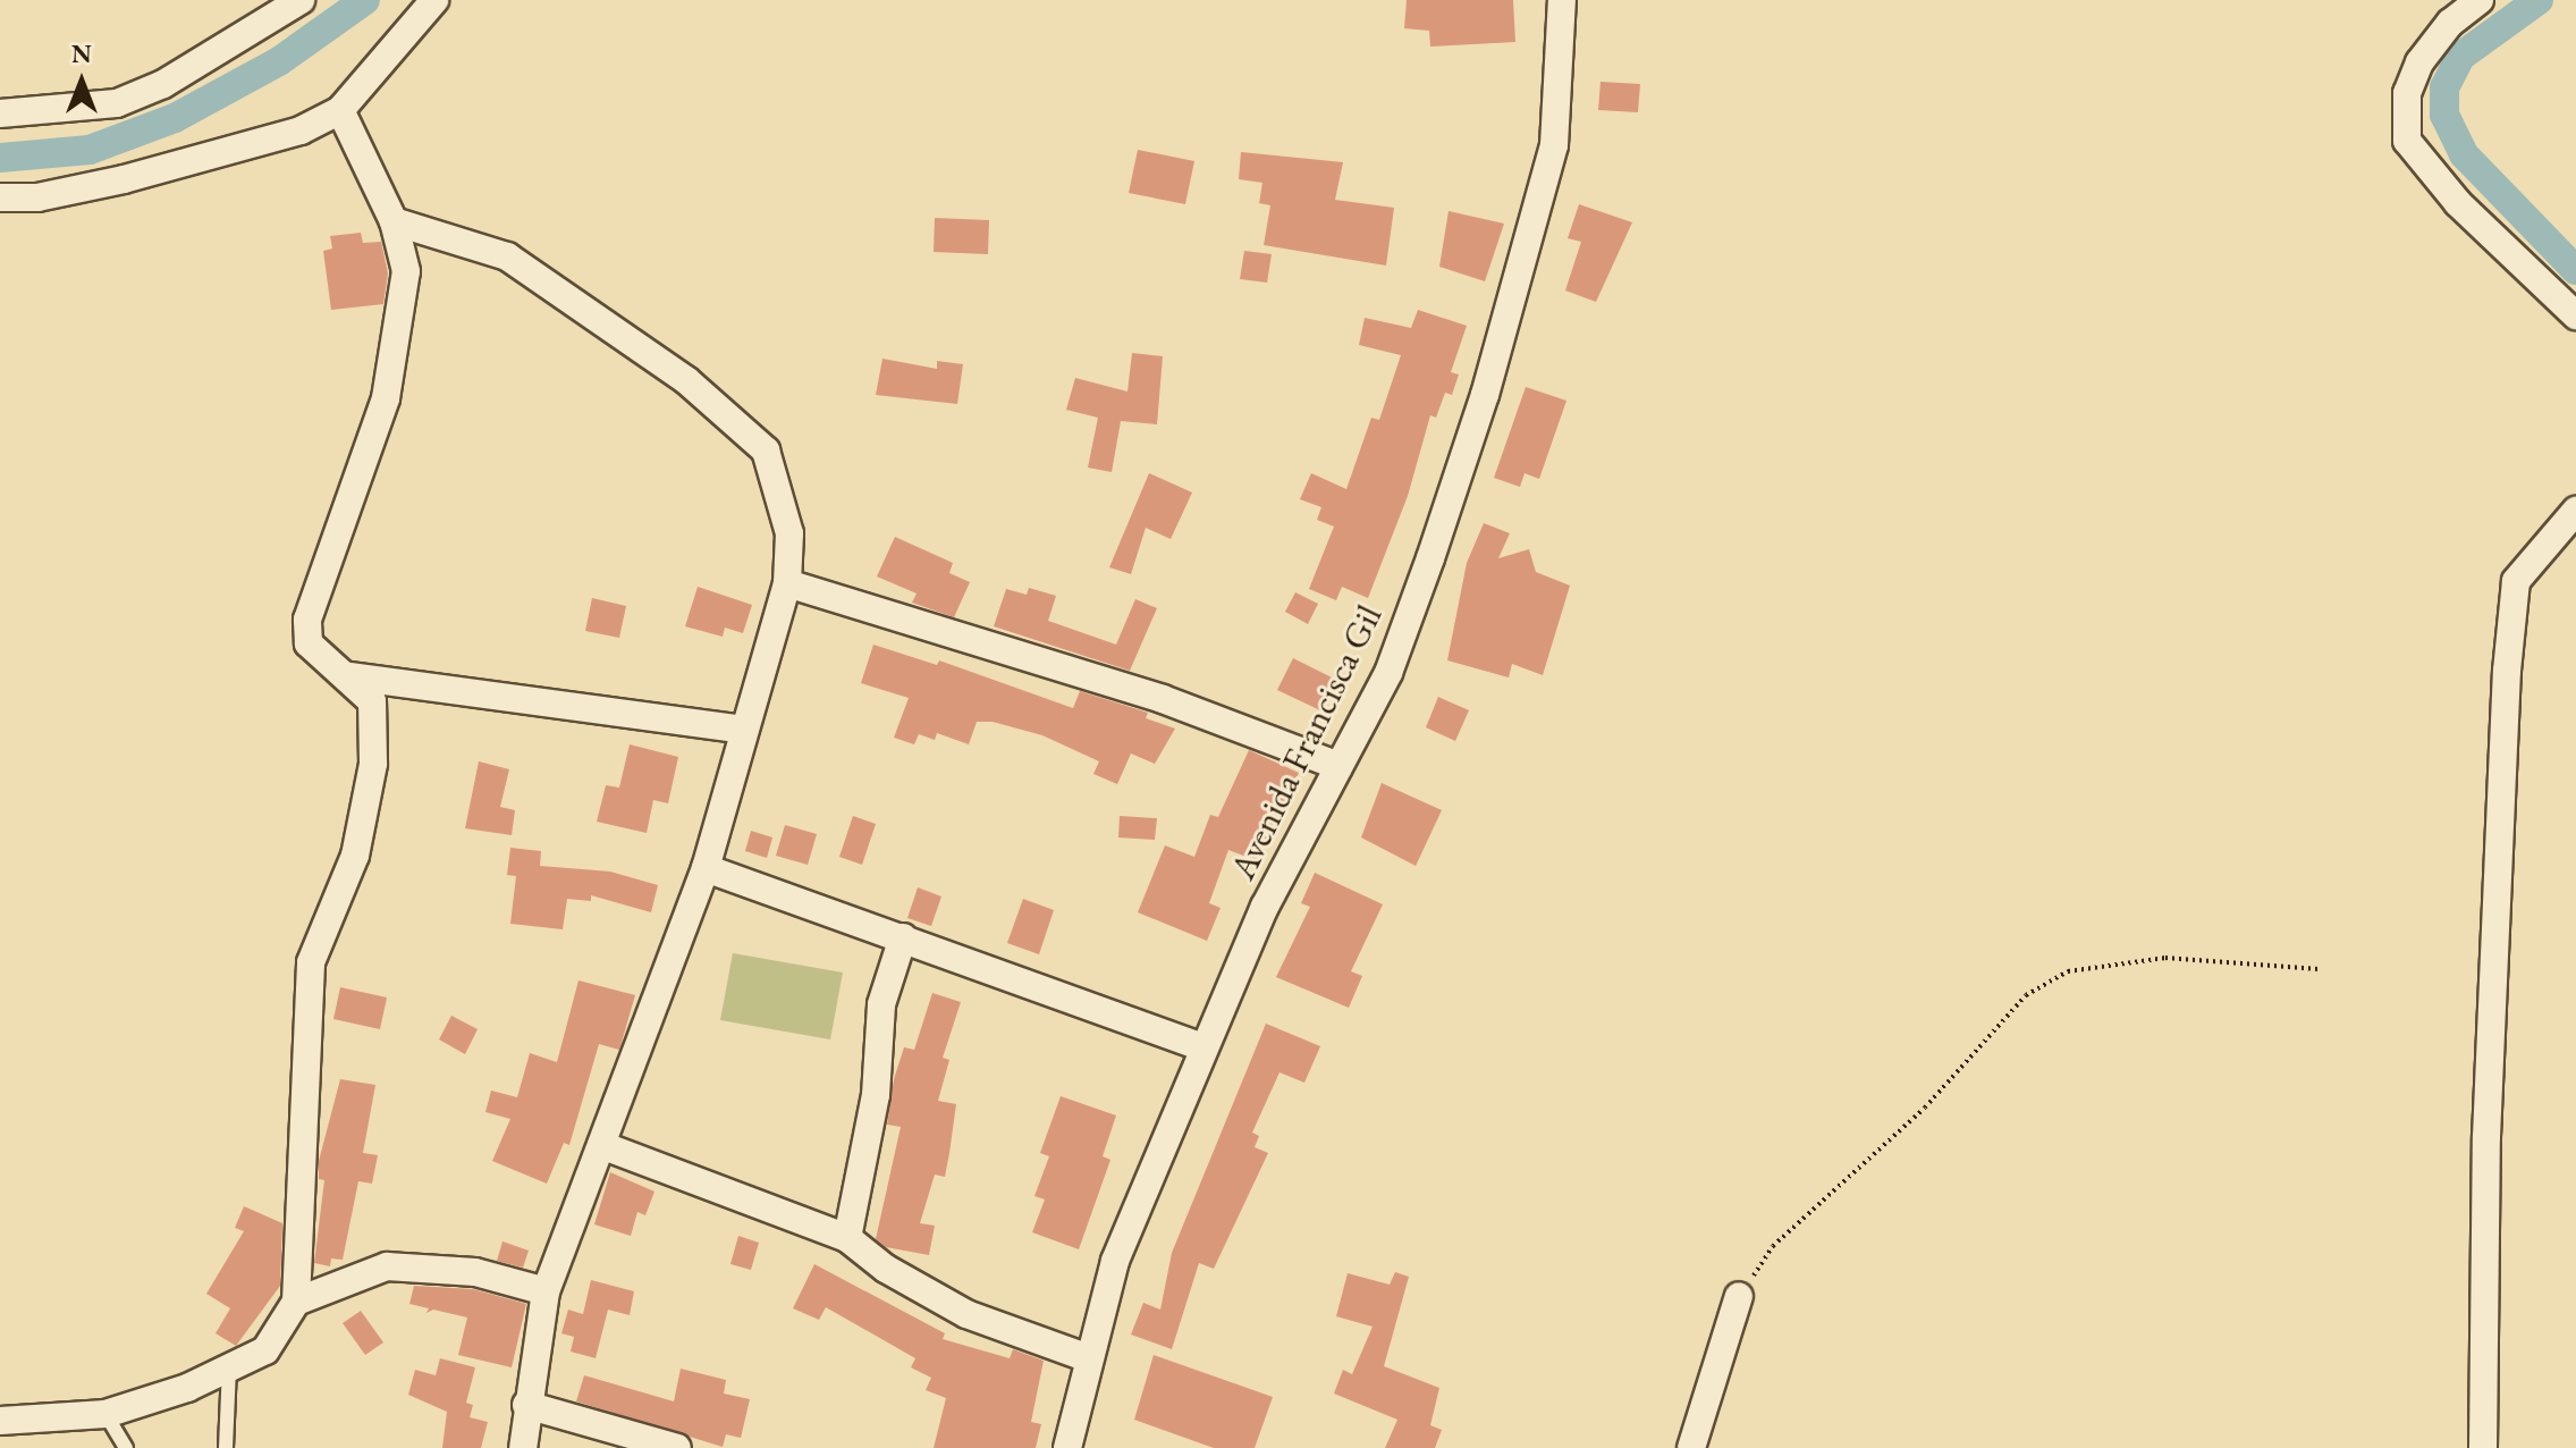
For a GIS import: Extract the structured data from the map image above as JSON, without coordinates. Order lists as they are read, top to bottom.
{
  "streets": {
    "street": ["Avenida Francisca Gil"]
  },
  "north": "top"
}
